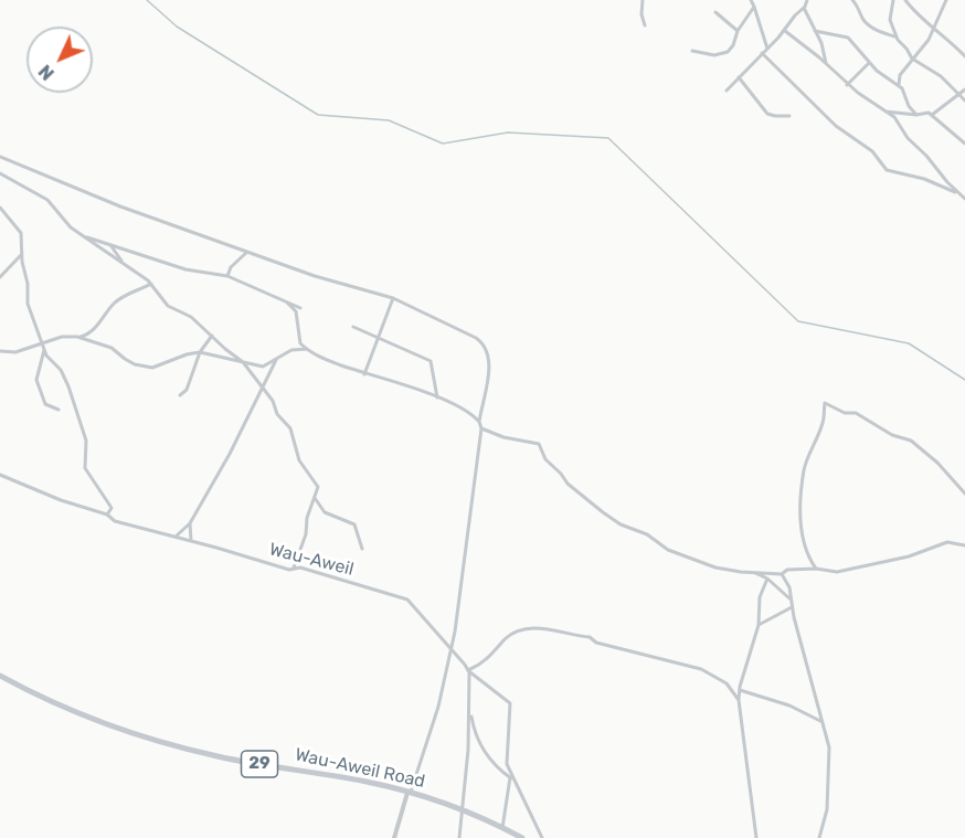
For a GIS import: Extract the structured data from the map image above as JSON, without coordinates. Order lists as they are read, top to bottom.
{
  "streets": {
    "main road": ["29", "Wau-Aweil Road"],
    "street": ["Wau-Aweil"]
  },
  "north": "bottom left"
}
